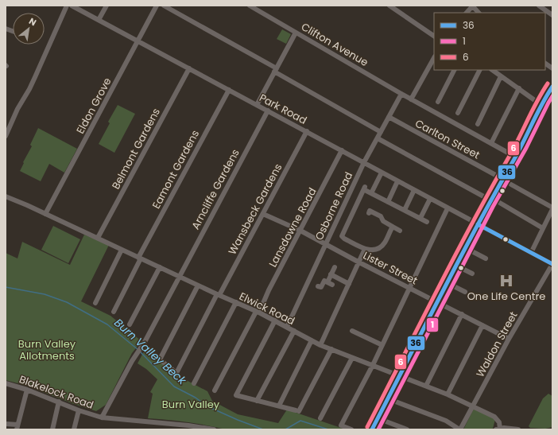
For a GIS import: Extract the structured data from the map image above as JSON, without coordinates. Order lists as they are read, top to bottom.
{
  "streets": {
    "street": [
      "Clifton Avenue",
      "Eldon Grove",
      "Park Road",
      "Carlton Street",
      "Belmont Gardens",
      "Eamont Gardens",
      "Arncliffe Gardens",
      "Osborne Road",
      "Wansbeck Gardens",
      "Lansdowne Road",
      "Lister Street",
      "Elwick Road",
      "Waldon Street",
      "Blakelock Road"
    ]
  },
  "crossings": [
    ["Clifton Avenue", "Osborne Road"],
    ["Eldon Grove", "Park Road"],
    ["Eldon Grove", "Elwick Road"],
    ["Park Road", "Belmont Gardens"],
    ["Park Road", "Eamont Gardens"],
    ["Park Road", "Arncliffe Gardens"],
    ["Park Road", "Osborne Road"],
    ["Park Road", "Wansbeck Gardens"],
    ["Park Road", "Lansdowne Road"],
    ["Park Road", "Waldon Street"],
    ["Carlton Street", "Osborne Road"],
    ["Belmont Gardens", "Elwick Road"],
    ["Eamont Gardens", "Elwick Road"],
    ["Arncliffe Gardens", "Elwick Road"],
    ["Arncliffe Gardens", "Blakelock Road"],
    ["Osborne Road", "Lister Street"],
    ["Osborne Road", "Elwick Road"],
    ["Wansbeck Gardens", "Lister Street"],
    ["Wansbeck Gardens", "Elwick Road"],
    ["Lansdowne Road", "Lister Street"],
    ["Lansdowne Road", "Elwick Road"],
    ["Lister Street", "Waldon Street"],
    ["Elwick Road", "Waldon Street"]
  ],
  "water": ["Burn Valley Beck"],
  "parks": ["Burn Valley Allotments", "Burn Valley"],
  "places": {
    "hospital": ["One Life Centre"]
  },
  "lines": ["transit line 6", "transit line 36", "transit line 1"],
  "legend": ["36", "1", "6"],
  "north": "top right"
}
